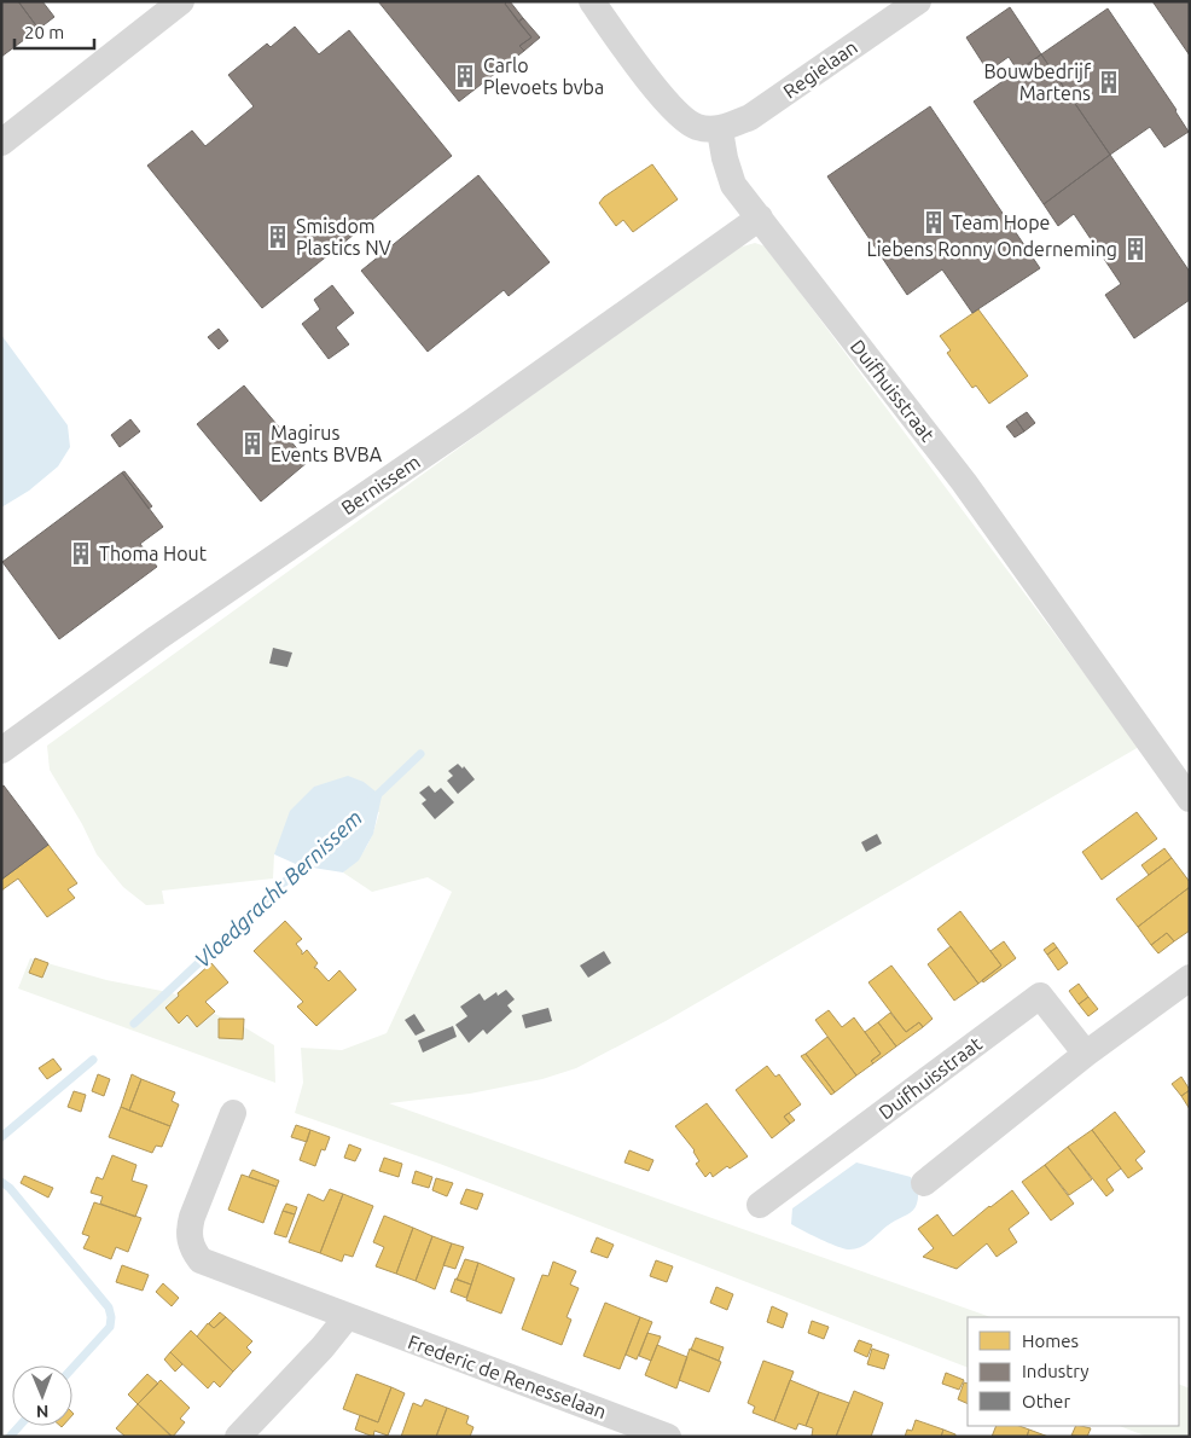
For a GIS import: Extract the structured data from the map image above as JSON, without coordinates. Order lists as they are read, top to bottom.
{
  "streets": {
    "street": [
      "Regielaan",
      "Duifhuisstraat",
      "Bernissem",
      "Frederic de Renesselaan"
    ]
  },
  "crossings": [
    ["Regielaan", "Duifhuisstraat"],
    ["Duifhuisstraat", "Bernissem"]
  ],
  "water": ["Vloedgracht Bernissem"],
  "places": {
    "building": [
      "Carlo Plevoets bvba",
      "Bouwbedrijf Martens",
      "Team Hope",
      "Smisdom Plastics NV",
      "Liebens Ronny Onderneming",
      "Magirus Events BVBA",
      "Thoma Hout"
    ]
  },
  "legend": ["Homes", "Industry", "Other"],
  "scale_bar": "20 m",
  "north": "bottom"
}
